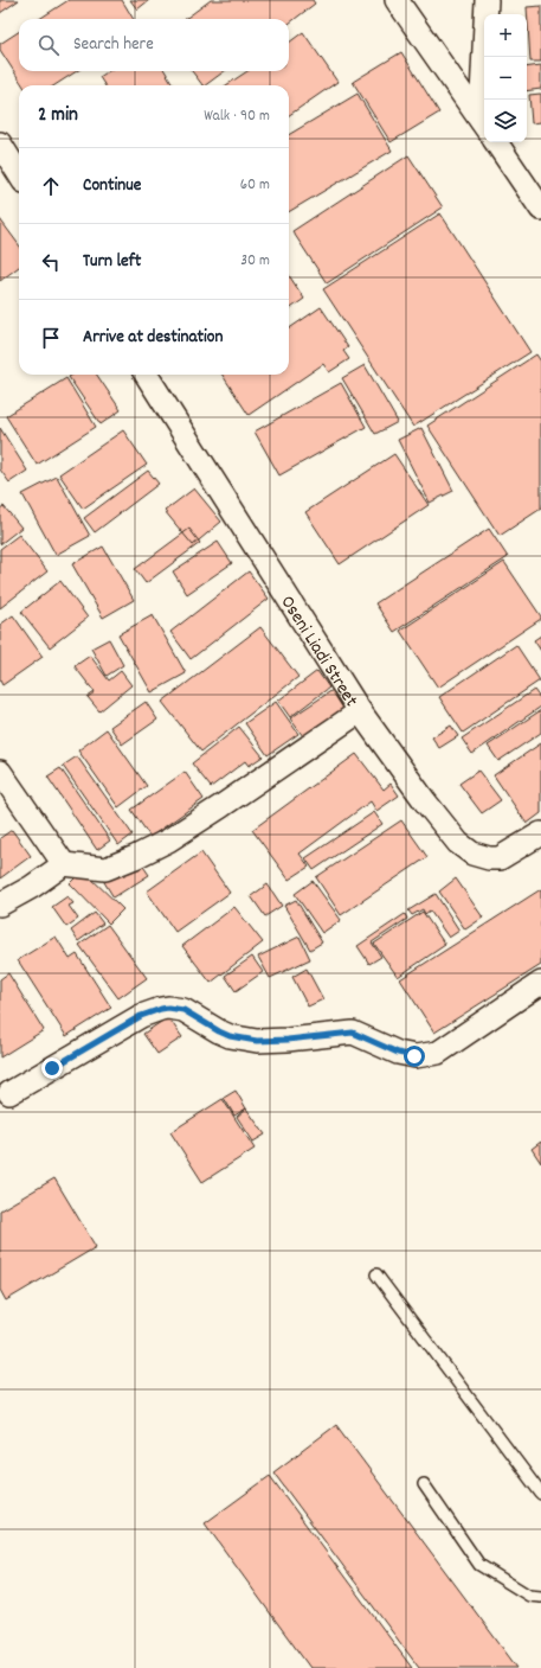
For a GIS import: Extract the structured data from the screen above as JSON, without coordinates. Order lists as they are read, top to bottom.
{
  "streets": {
    "street": ["Oseni Liadi Street"]
  },
  "page": {
    "map_buttons": ["+", "−"],
    "search": "Search here",
    "heading": ["2 min", "Walk · 90 m"],
    "list": [
      ["Continue", "60 m"],
      ["Turn left", "30 m"],
      "Arrive at destination"
    ]
  }
}
